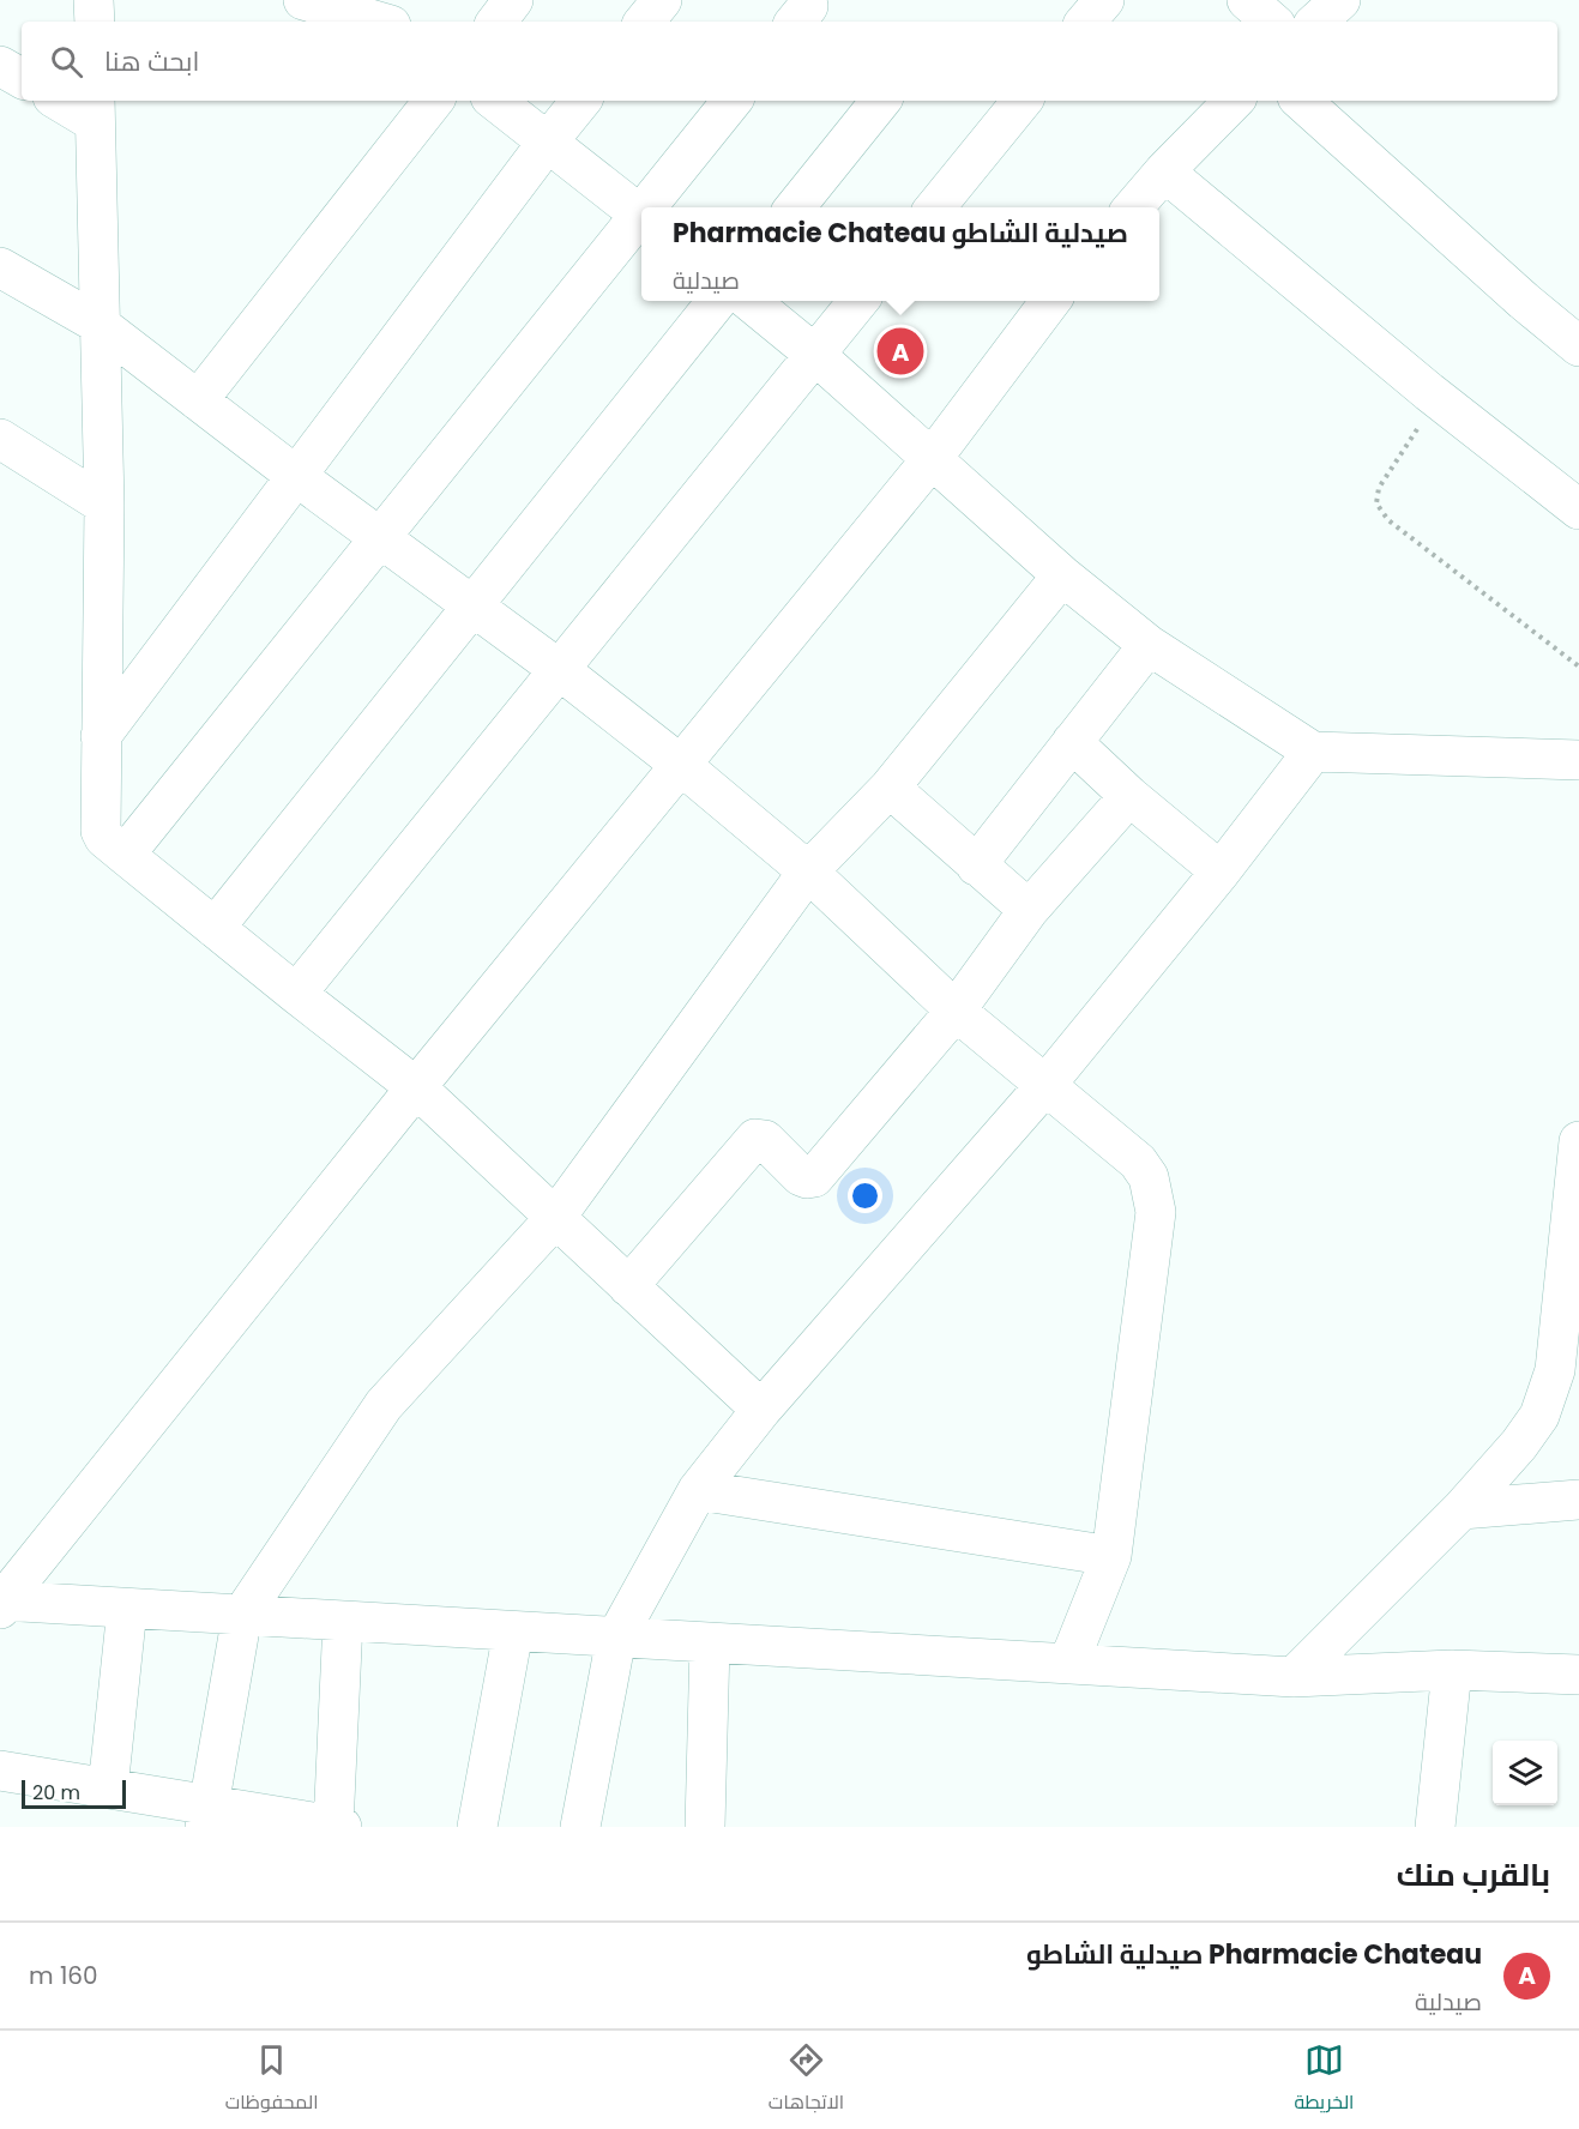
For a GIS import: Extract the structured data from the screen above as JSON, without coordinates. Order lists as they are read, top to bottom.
{
  "scale_bar": "20 m",
  "page": {
    "search": "ابحث هنا",
    "popup": ["Pharmacie Chateau صيدلية الشاطو", "صيدلية"],
    "pins": "A",
    "scale": "20 m",
    "heading": "بالقرب منك",
    "list": [
      {
        "mark": "A",
        "name": "Pharmacie Chateau صيدلية الشاطو",
        "note": "صيدلية",
        "value": "160 m"
      }
    ],
    "nav": ["الخريطة", "الاتجاهات", "المحفوظات"]
  }
}
